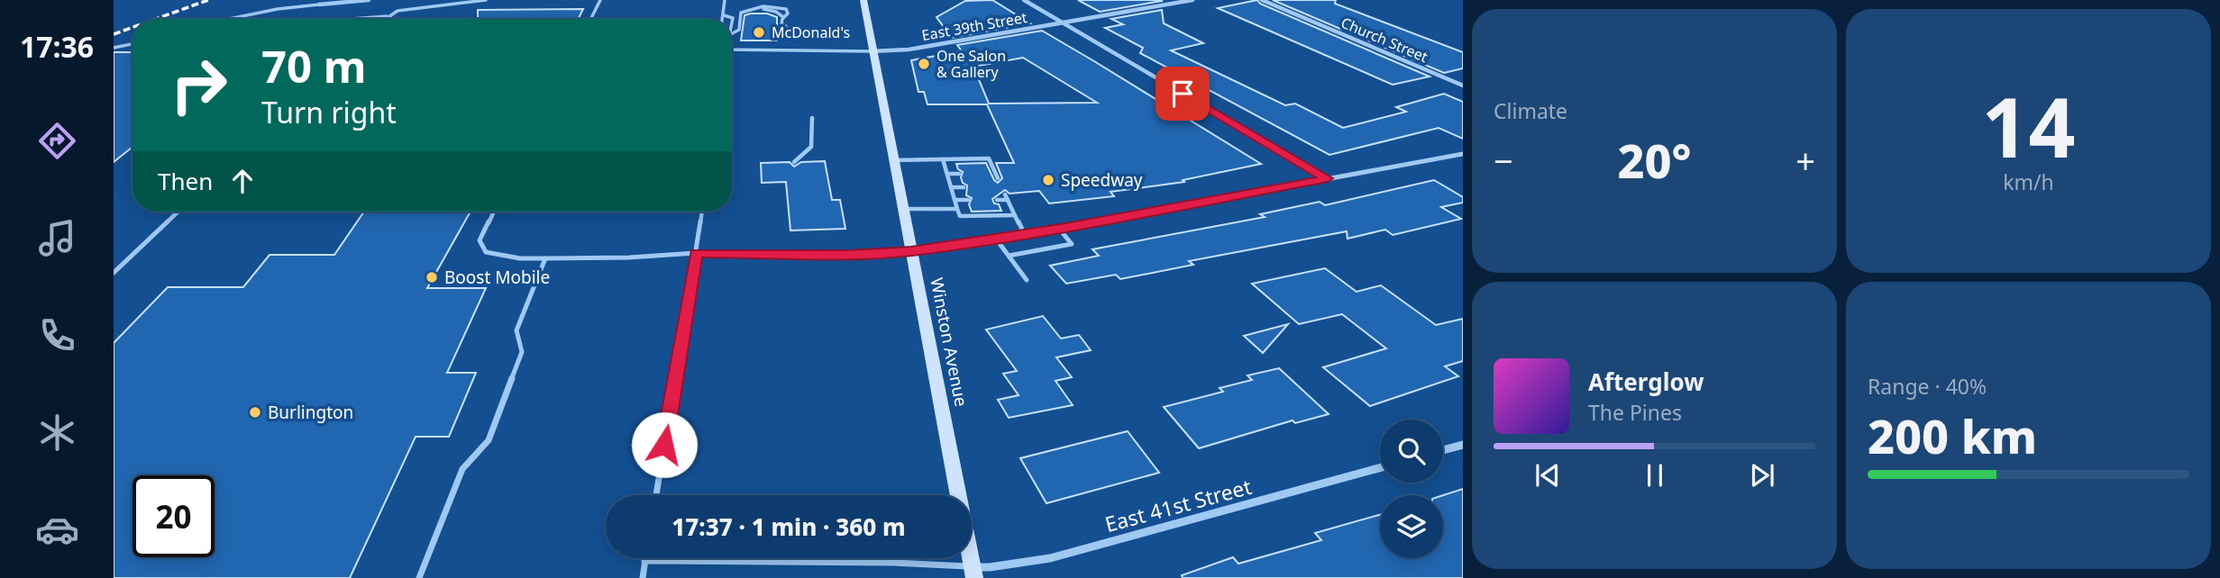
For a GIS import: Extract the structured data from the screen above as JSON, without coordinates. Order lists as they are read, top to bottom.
{
  "streets": {
    "main road": ["Winston Avenue"],
    "street": ["East 39th Street", "Church Street", "East 41st Street"]
  },
  "crossings": [
    ["East 39th Street", "Winston Avenue"]
  ],
  "places": [
    "McDonald's",
    "One Salon & Gallery",
    "Speedway",
    "Boost Mobile",
    "Burlington"
  ],
  "page": {
    "tabs": "17:36",
    "tile": [
      "Climate",
      ["14", "km/h"],
      ["Range · 40%", "200 km"]
    ],
    "turn": ["70 m", "Turn right"],
    "heat": ["−", "20°", "+"],
    "then": "Then",
    "song": ["Afterglow", "The Pines"],
    "limit": "20",
    "trip": "17:37 · 1 min · 360 m"
  }
}
